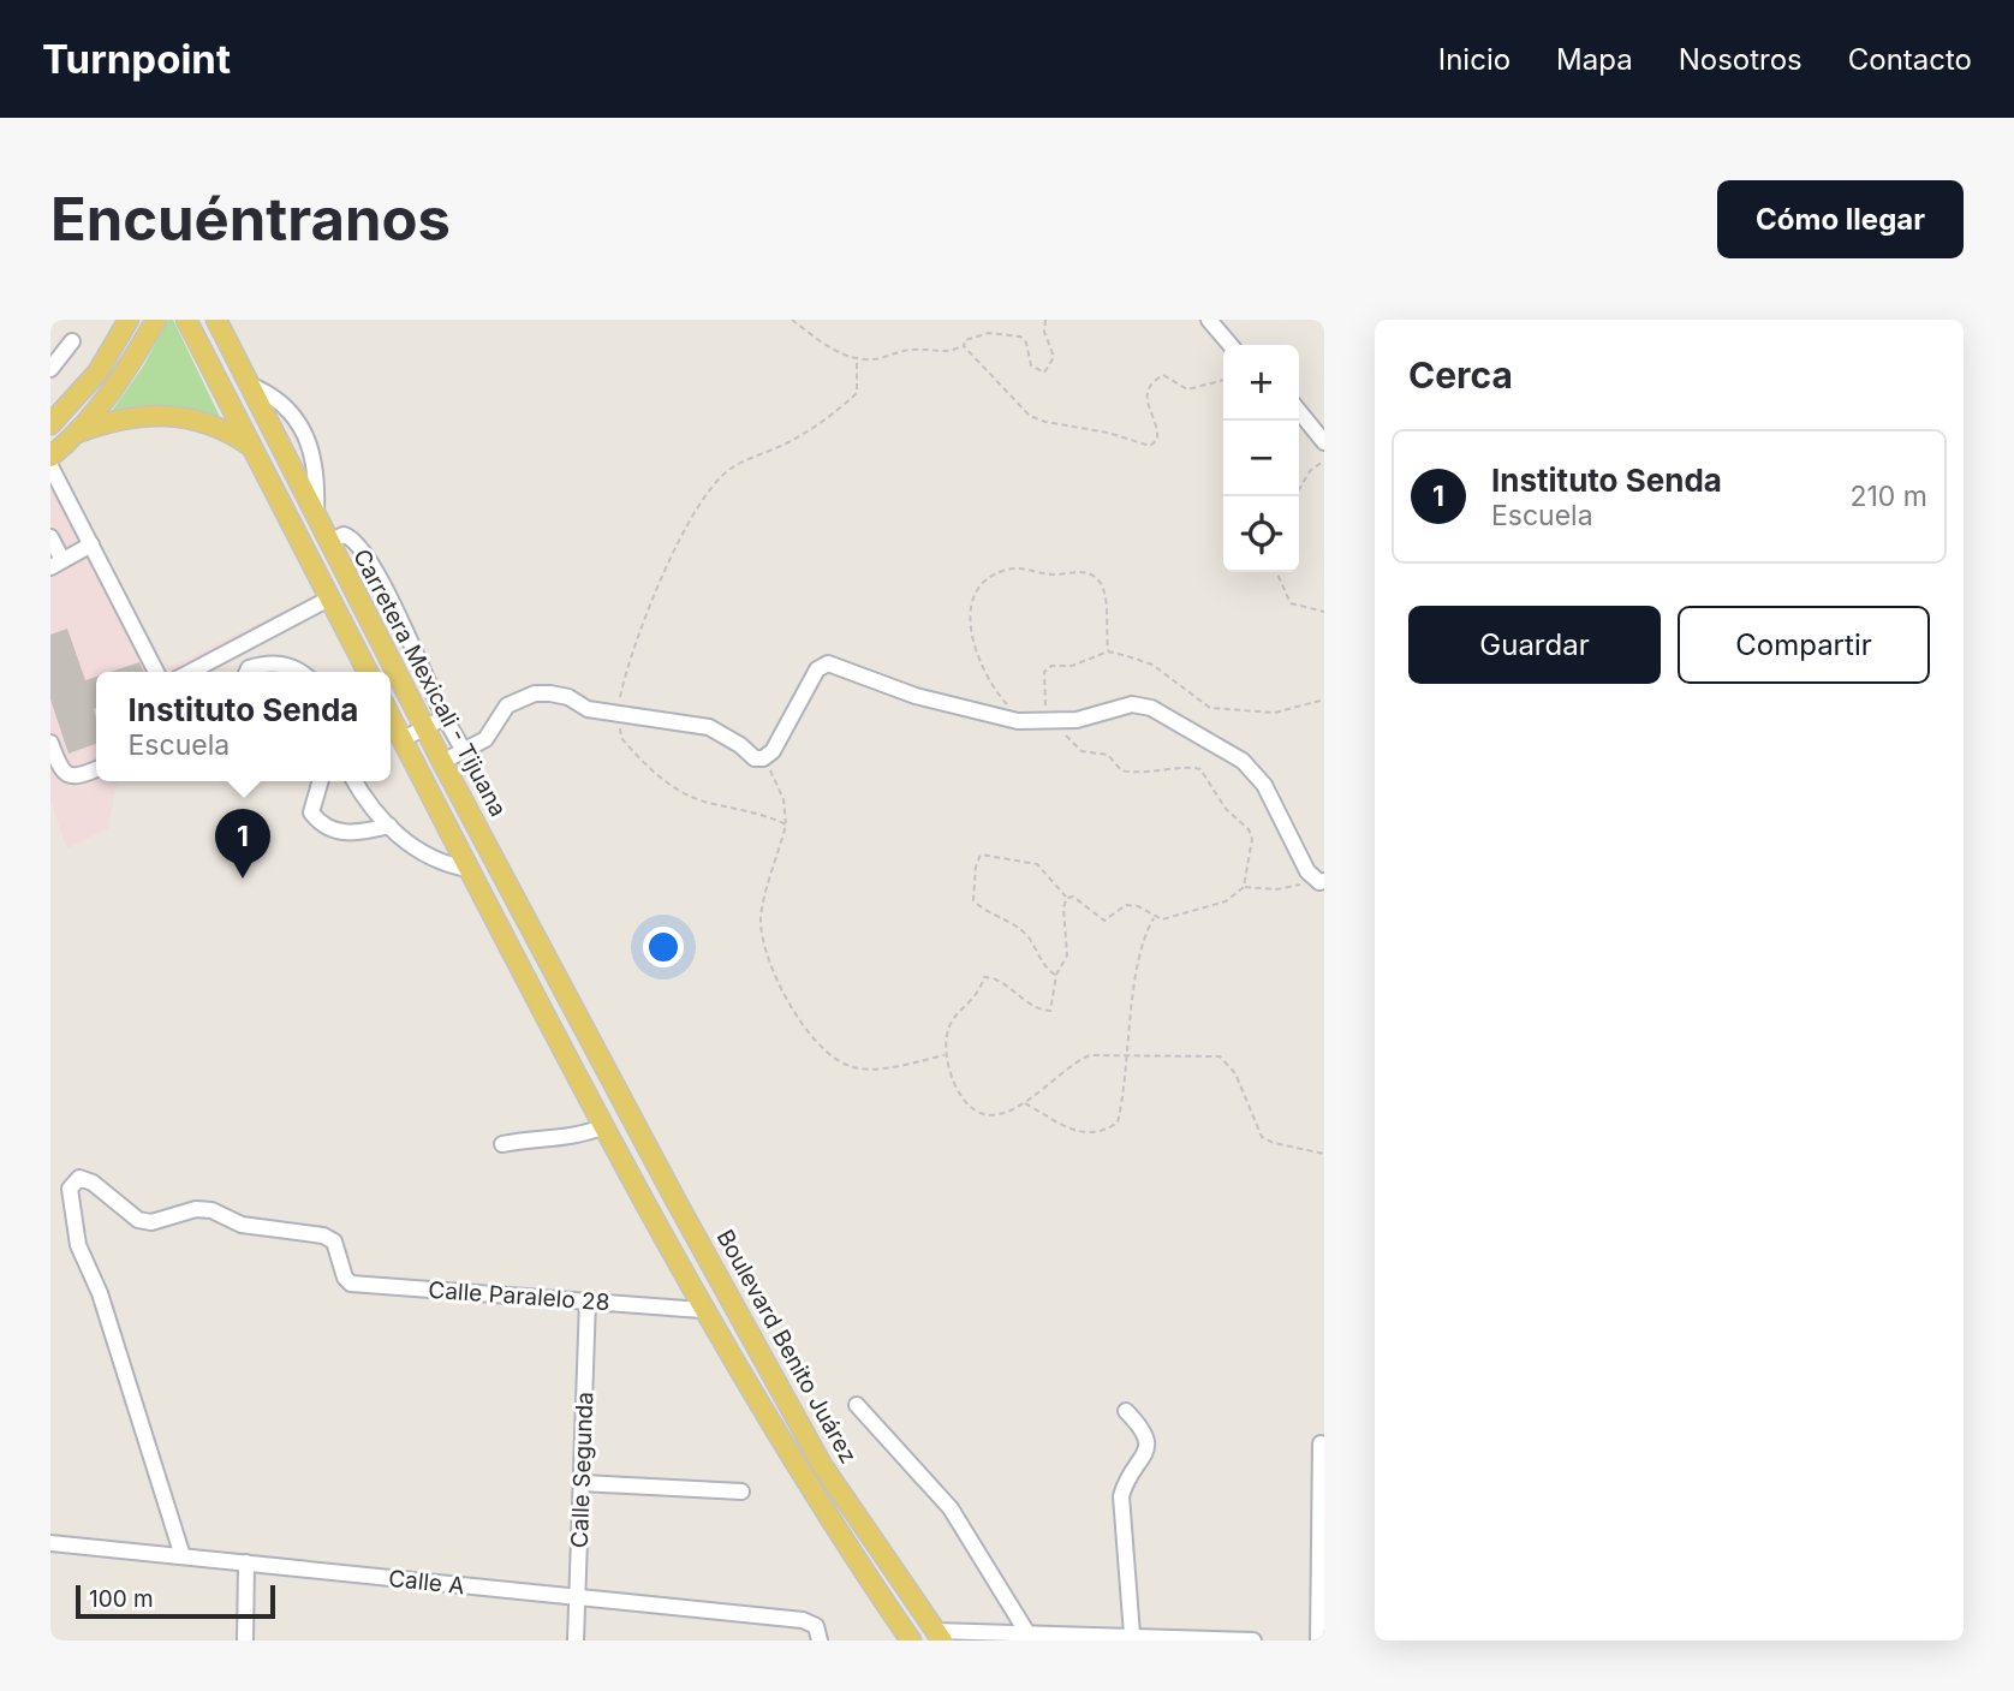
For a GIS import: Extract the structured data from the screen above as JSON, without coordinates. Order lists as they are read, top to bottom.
{
  "streets": {
    "main road": ["Carretera Mexicali - Tijuana", "Boulevard Benito Juárez"],
    "street": ["Calle Paralelo 28", "Calle Segunda", "Calle A"]
  },
  "crossings": [
    ["Carretera Mexicali - Tijuana", "Boulevard Benito Juárez"],
    ["Calle Paralelo 28", "Calle Segunda"],
    ["Calle Paralelo 28", "Calle A"],
    ["Calle Segunda", "Calle A"]
  ],
  "scale_bar": "100 m",
  "page": {
    "header": "Turnpoint",
    "nav": [
      "Inicio",
      "Mapa",
      "Nosotros",
      "Contacto"
    ],
    "buttons": [
      "Cómo llegar",
      ["Guardar", "Compartir"]
    ],
    "title": "Encuéntranos",
    "heading": "Cerca",
    "map_buttons": ["+", "−"],
    "list": [
      {
        "mark": "1",
        "name": "Instituto Senda",
        "note": "Escuela",
        "value": "210 m"
      }
    ],
    "popup": ["Instituto Senda", "Escuela"],
    "pins": "1",
    "scale": "100 m"
  }
}
